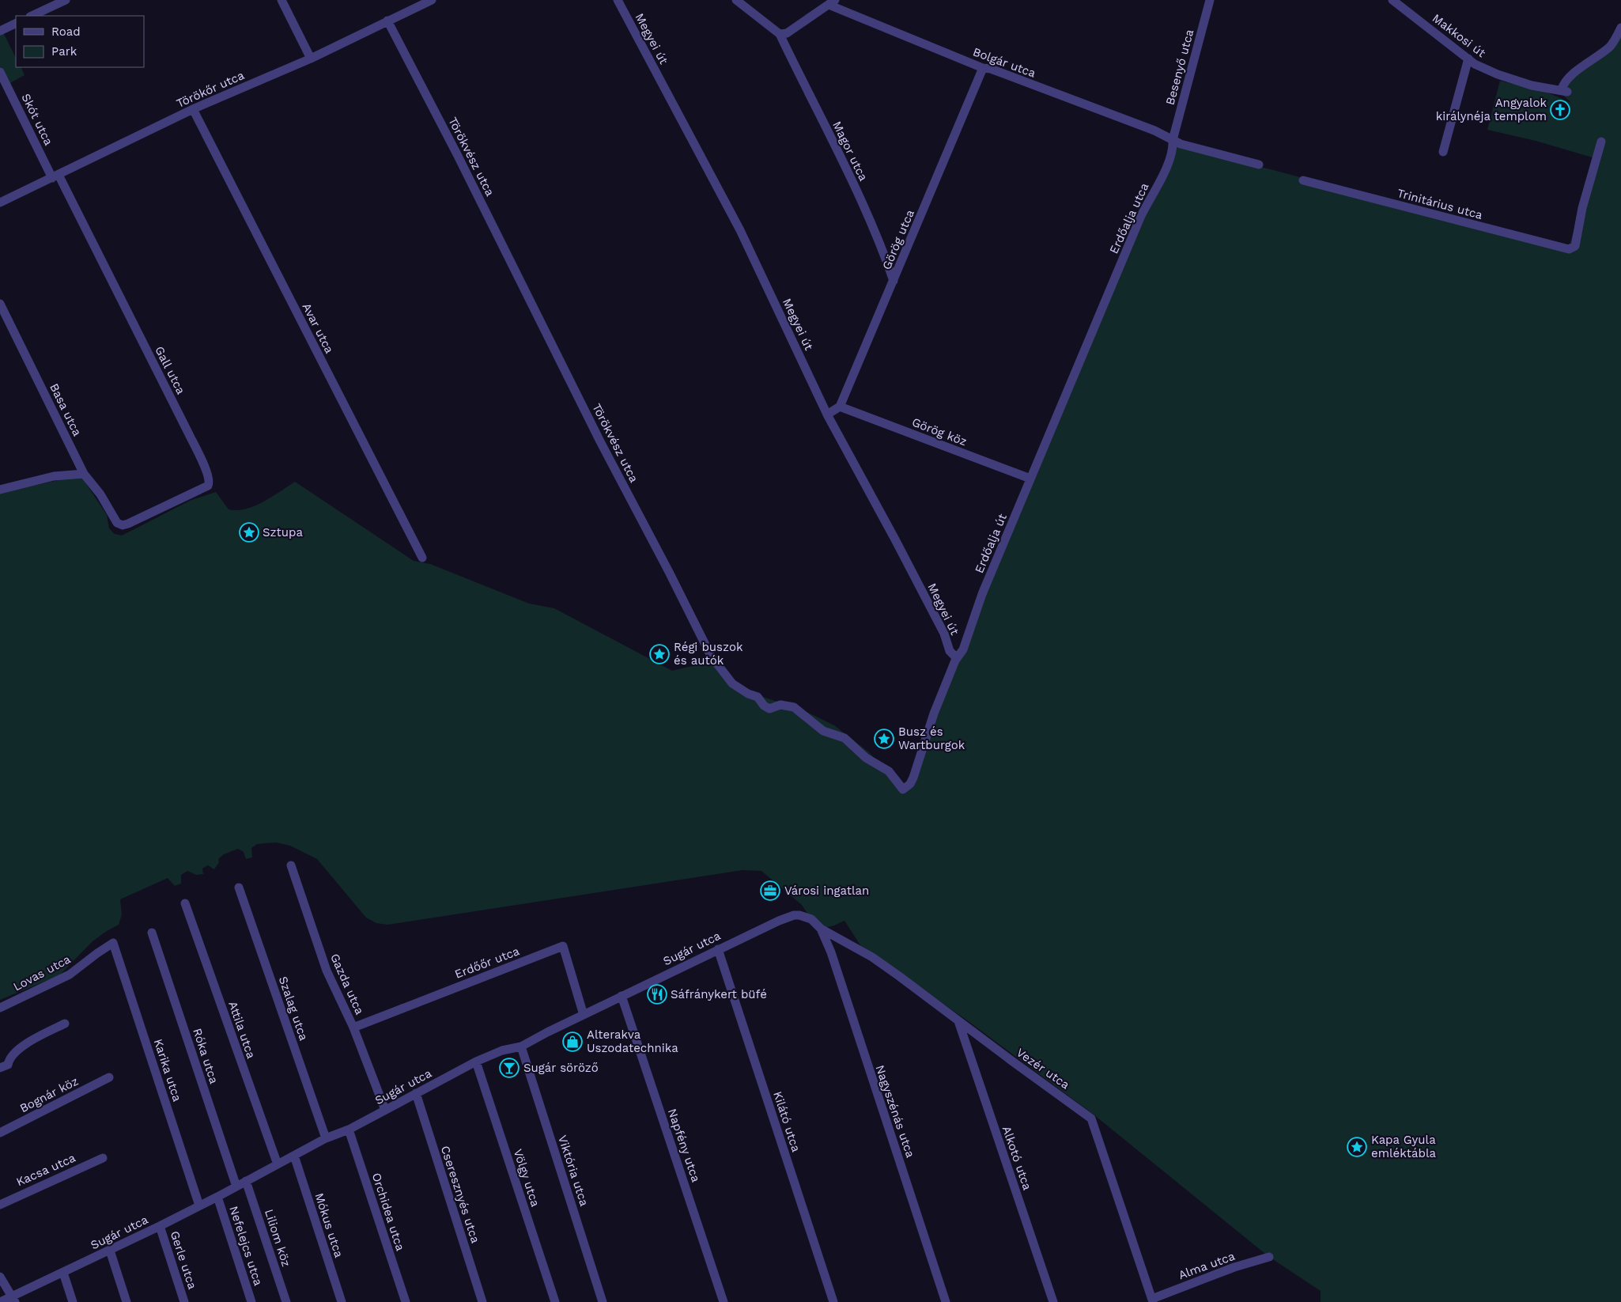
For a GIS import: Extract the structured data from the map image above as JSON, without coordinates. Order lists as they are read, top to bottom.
{
  "streets": {
    "street": [
      "Makkosi út",
      "Megyei út",
      "Bolgár utca",
      "Besenyő utca",
      "Törökőr utca",
      "Skót utca",
      "Magor utca",
      "Törökvész utca",
      "Trinitárius utca",
      "Erdőalja utca",
      "Görög utca",
      "Avar utca",
      "Gall utca",
      "Basa utca",
      "Görög köz",
      "Erdőalja út",
      "Sugár utca",
      "Erdőőr utca",
      "Lovas utca",
      "Gazda utca",
      "Szalag utca",
      "Attila utca",
      "Róka utca",
      "Vezér utca",
      "Karika utca",
      "Bognár köz",
      "Nagyszénás utca",
      "Kilátó utca",
      "Napfény utca",
      "Alkotó utca",
      "Kacsa utca",
      "Viktória utca",
      "Völgy utca",
      "Cseresznyés utca",
      "Orchidea utca",
      "Mókus utca",
      "Liliom köz",
      "Nefelejcs utca",
      "Gerle utca",
      "Alma utca"
    ]
  },
  "crossings": [
    ["Megyei út", "Erdőalja út"],
    ["Bolgár utca", "Besenyő utca"],
    ["Bolgár utca", "Erdőalja utca"],
    ["Bolgár utca", "Görög utca"],
    ["Besenyő utca", "Erdőalja utca"],
    ["Törökőr utca", "Skót utca"],
    ["Törökőr utca", "Törökvész utca"],
    ["Törökőr utca", "Avar utca"],
    ["Törökőr utca", "Gall utca"],
    ["Skót utca", "Gall utca"],
    ["Magor utca", "Görög utca"],
    ["Törökvész utca", "Erdőalja út"],
    ["Erdőalja utca", "Erdőalja út"],
    ["Görög utca", "Görög köz"],
    ["Gall utca", "Basa utca"],
    ["Görög köz", "Erdőalja út"],
    ["Sugár utca", "Erdőőr utca"],
    ["Sugár utca", "Gazda utca"],
    ["Sugár utca", "Szalag utca"],
    ["Sugár utca", "Attila utca"],
    ["Sugár utca", "Róka utca"],
    ["Sugár utca", "Vezér utca"],
    ["Sugár utca", "Karika utca"],
    ["Sugár utca", "Nagyszénás utca"],
    ["Sugár utca", "Kilátó utca"],
    ["Sugár utca", "Napfény utca"],
    ["Sugár utca", "Viktória utca"],
    ["Sugár utca", "Völgy utca"],
    ["Sugár utca", "Cseresznyés utca"],
    ["Sugár utca", "Orchidea utca"],
    ["Sugár utca", "Mókus utca"],
    ["Sugár utca", "Liliom köz"],
    ["Sugár utca", "Nefelejcs utca"],
    ["Sugár utca", "Gerle utca"],
    ["Erdőőr utca", "Gazda utca"],
    ["Lovas utca", "Karika utca"],
    ["Vezér utca", "Nagyszénás utca"],
    ["Vezér utca", "Alkotó utca"],
    ["Vezér utca", "Alma utca"]
  ],
  "places": {
    "church": ["Angyalok királynéja templom"],
    "place": [
      "Sztupa",
      "Régi buszok és autók",
      "Busz és Wartburgok",
      "Kapa Gyula emléktábla"
    ],
    "office": ["Városi ingatlan"],
    "restaurant": ["Sáfránykert büfé"],
    "shop": ["Alterakva Uszodatechnika"],
    "bar": ["Sugár söröző"]
  },
  "legend": ["Road", "Park"]
}
